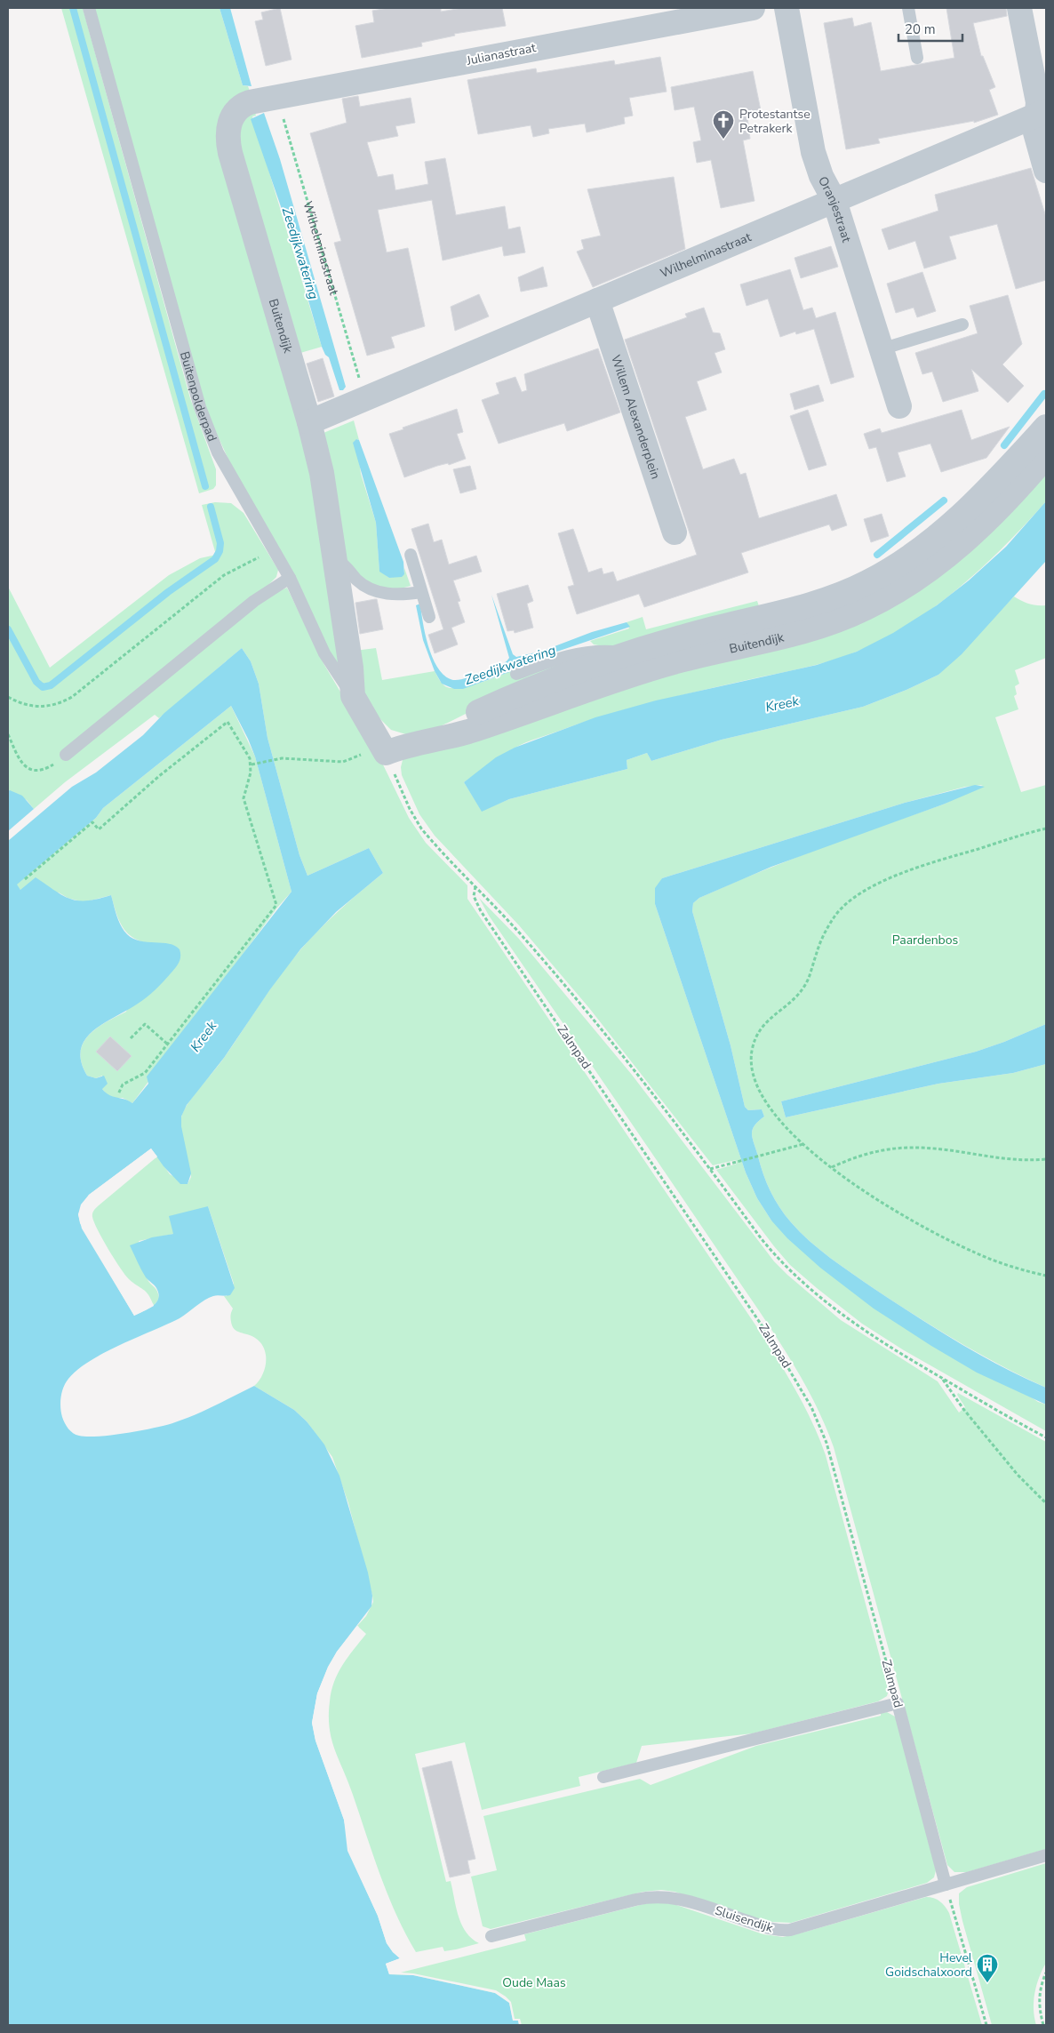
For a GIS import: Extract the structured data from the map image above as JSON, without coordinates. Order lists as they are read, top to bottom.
{
  "streets": {
    "street": [
      "Julianastraat",
      "Oranjestraat",
      "Wilhelminastraat",
      "Buitendijk",
      "Buitenpolderpad",
      "Willem Alexanderplein"
    ],
    "lane": ["Zalmpad", "Sluisendijk"]
  },
  "crossings": [
    ["Julianastraat", "Wilhelminastraat"],
    ["Julianastraat", "Buitendijk"],
    ["Oranjestraat", "Wilhelminastraat"],
    ["Wilhelminastraat", "Buitendijk"],
    ["Wilhelminastraat", "Willem Alexanderplein"],
    ["Buitendijk", "Buitenpolderpad"],
    ["Zalmpad", "Sluisendijk"]
  ],
  "water": ["Zeedijkwatering", "Kreek"],
  "parks": ["Paardenbos", "Oude Maas"],
  "places": {
    "church": ["Protestantse Petrakerk"],
    "building": ["Hevel Goidschalxoord"]
  },
  "scale_bar": "20 m"
}
